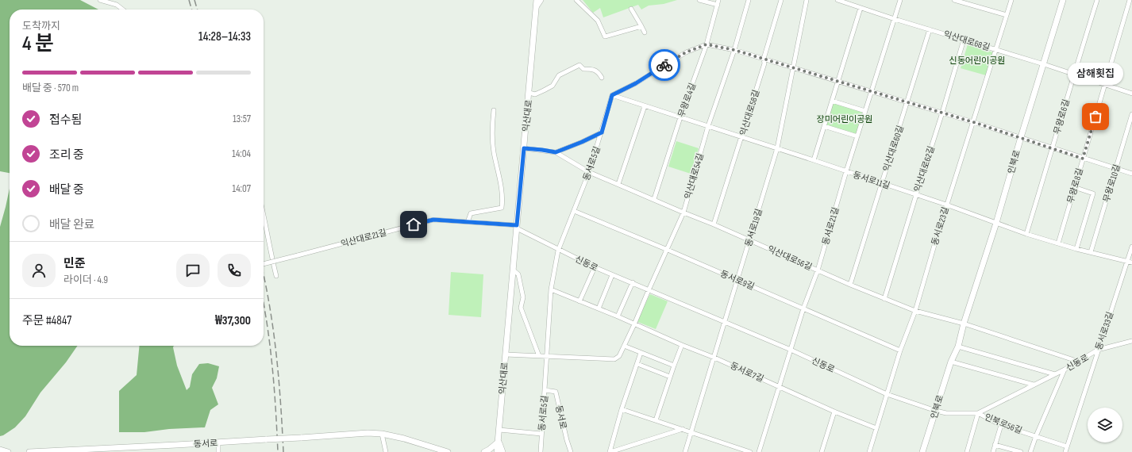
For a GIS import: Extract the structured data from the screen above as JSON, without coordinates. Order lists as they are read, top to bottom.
{
  "streets": {
    "street": [
      "익산대로68길",
      "무왕로4길",
      "익산대로58길",
      "익산대로",
      "무왕로6길",
      "익산대로60길",
      "인북로",
      "동서로5길",
      "익산대로62길",
      "익산대로54길",
      "동서로11길",
      "무왕로10길",
      "무왕로8길",
      "동서로21길",
      "동서로23길",
      "동서로19길",
      "익산대로21길",
      "익산대로56길",
      "신동로",
      "동서로9길",
      "동서로33길",
      "동서로7길",
      "동서로",
      "인북로56길"
    ]
  },
  "crossings": [
    ["익산대로68길", "무왕로6길"],
    ["익산대로68길", "익산대로60길"],
    ["익산대로68길", "인북로"],
    ["익산대로68길", "익산대로62길"],
    ["익산대로68길", "무왕로8길"],
    ["익산대로68길", "동서로21길"],
    ["익산대로68길", "동서로23길"],
    ["무왕로4길", "동서로11길"],
    ["무왕로4길", "익산대로56길"],
    ["익산대로58길", "동서로11길"],
    ["익산대로58길", "익산대로56길"],
    ["익산대로", "익산대로54길"],
    ["익산대로", "익산대로21길"],
    ["익산대로", "익산대로56길"],
    ["익산대로", "신동로"],
    ["무왕로6길", "동서로11길"],
    ["익산대로60길", "동서로11길"],
    ["익산대로60길", "익산대로56길"],
    ["인북로", "동서로11길"],
    ["인북로", "익산대로56길"],
    ["인북로", "신동로"],
    ["동서로5길", "익산대로54길"],
    ["동서로5길", "동서로11길"],
    ["동서로5길", "익산대로56길"],
    ["동서로5길", "신동로"],
    ["동서로5길", "동서로9길"],
    ["동서로5길", "동서로7길"],
    ["동서로5길", "동서로"],
    ["익산대로62길", "동서로11길"],
    ["익산대로62길", "익산대로56길"],
    ["익산대로54길", "동서로11길"],
    ["익산대로54길", "익산대로56길"],
    ["익산대로54길", "신동로"],
    ["익산대로54길", "동서로9길"],
    ["익산대로54길", "동서로7길"],
    ["동서로11길", "무왕로10길"],
    ["동서로11길", "무왕로8길"],
    ["동서로11길", "동서로21길"],
    ["동서로11길", "동서로23길"],
    ["동서로11길", "동서로19길"],
    ["동서로11길", "동서로33길"],
    ["동서로21길", "익산대로56길"],
    ["동서로21길", "신동로"],
    ["동서로21길", "동서로9길"],
    ["동서로21길", "동서로7길"],
    ["동서로23길", "익산대로56길"],
    ["동서로23길", "신동로"],
    ["동서로23길", "동서로9길"],
    ["동서로23길", "동서로7길"],
    ["동서로19길", "익산대로56길"],
    ["동서로19길", "신동로"],
    ["동서로19길", "동서로9길"],
    ["동서로19길", "동서로7길"],
    ["익산대로21길", "신동로"],
    ["신동로", "동서로33길"],
    ["신동로", "인북로56길"],
    ["동서로33길", "인북로56길"]
  ],
  "parks": ["신동어린이공원", "장미어린이공원"],
  "places": ["삼해횟집"],
  "page": {
    "heading": ["4 분", "도착까지", "14:28–14:33"],
    "panel": [
      "민준",
      "라이더 · 4.9",
      "주문 #4847",
      "₩37,300"
    ],
    "bubble": "삼해횟집",
    "bar": "배달 중 · 570 m",
    "list": [
      ["접수됨", "13:57"],
      ["조리 중", "14:04"],
      ["배달 중", "14:07"],
      "배달 완료"
    ]
  }
}
